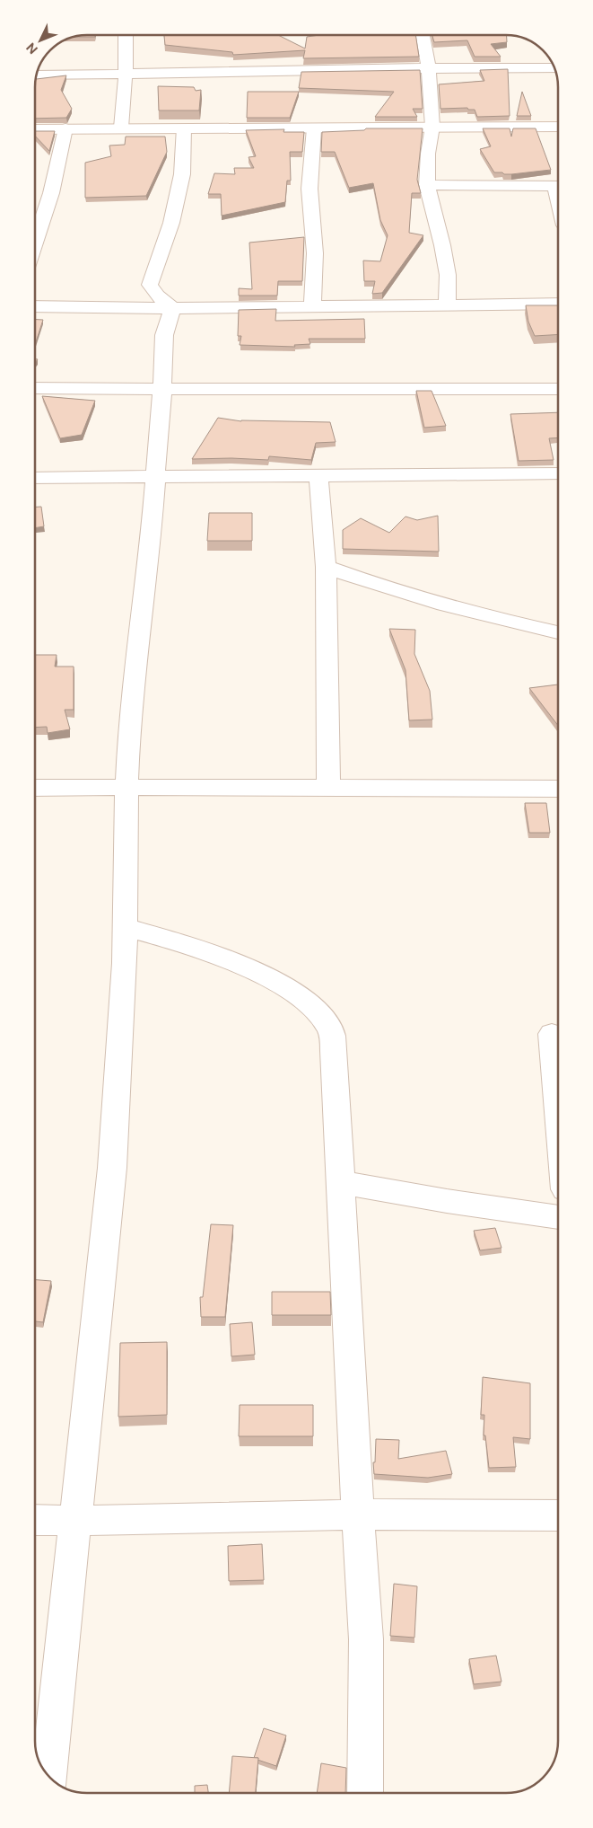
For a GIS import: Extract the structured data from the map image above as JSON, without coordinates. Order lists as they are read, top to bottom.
{
  "north": "bottom left"
}
